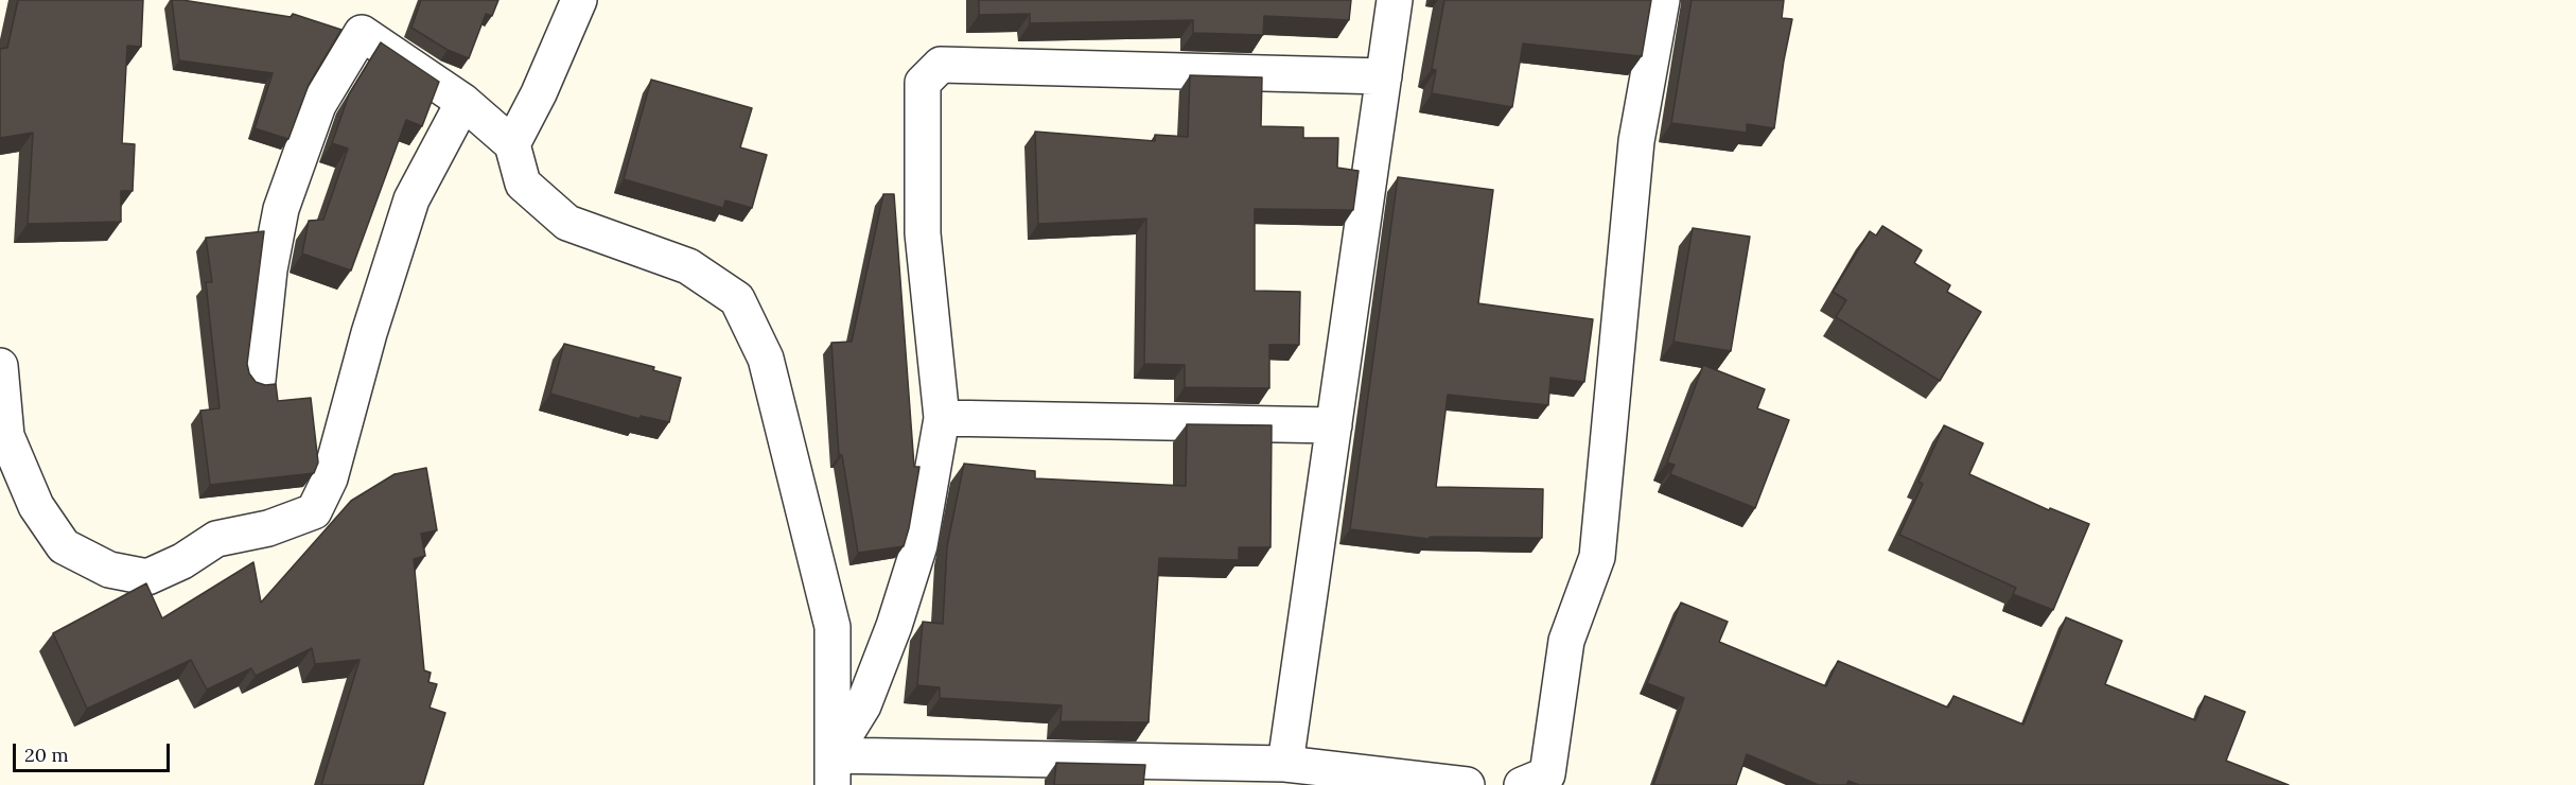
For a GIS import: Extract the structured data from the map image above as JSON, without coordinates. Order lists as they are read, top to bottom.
{
  "scale_bar": "20 m"
}
